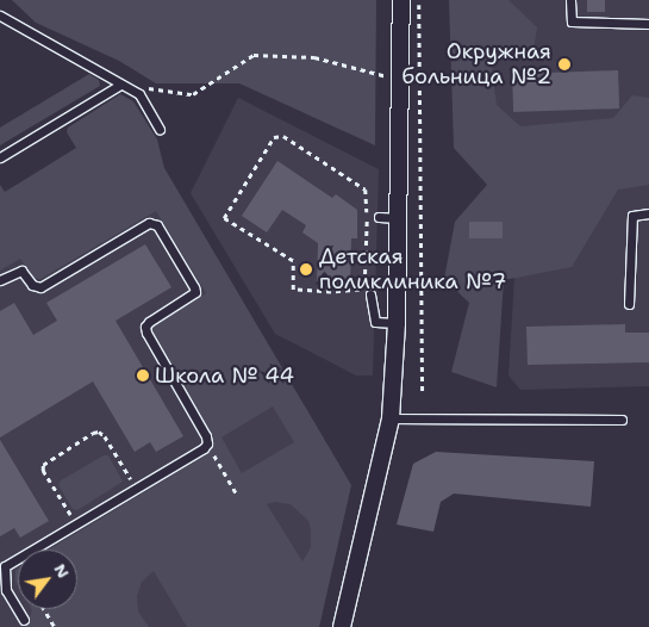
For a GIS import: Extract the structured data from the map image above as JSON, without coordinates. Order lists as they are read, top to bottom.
{
  "places": ["Окружная больница №2", "Детская поликлиника №7", "Школа № 44"],
  "north": "top right"
}
